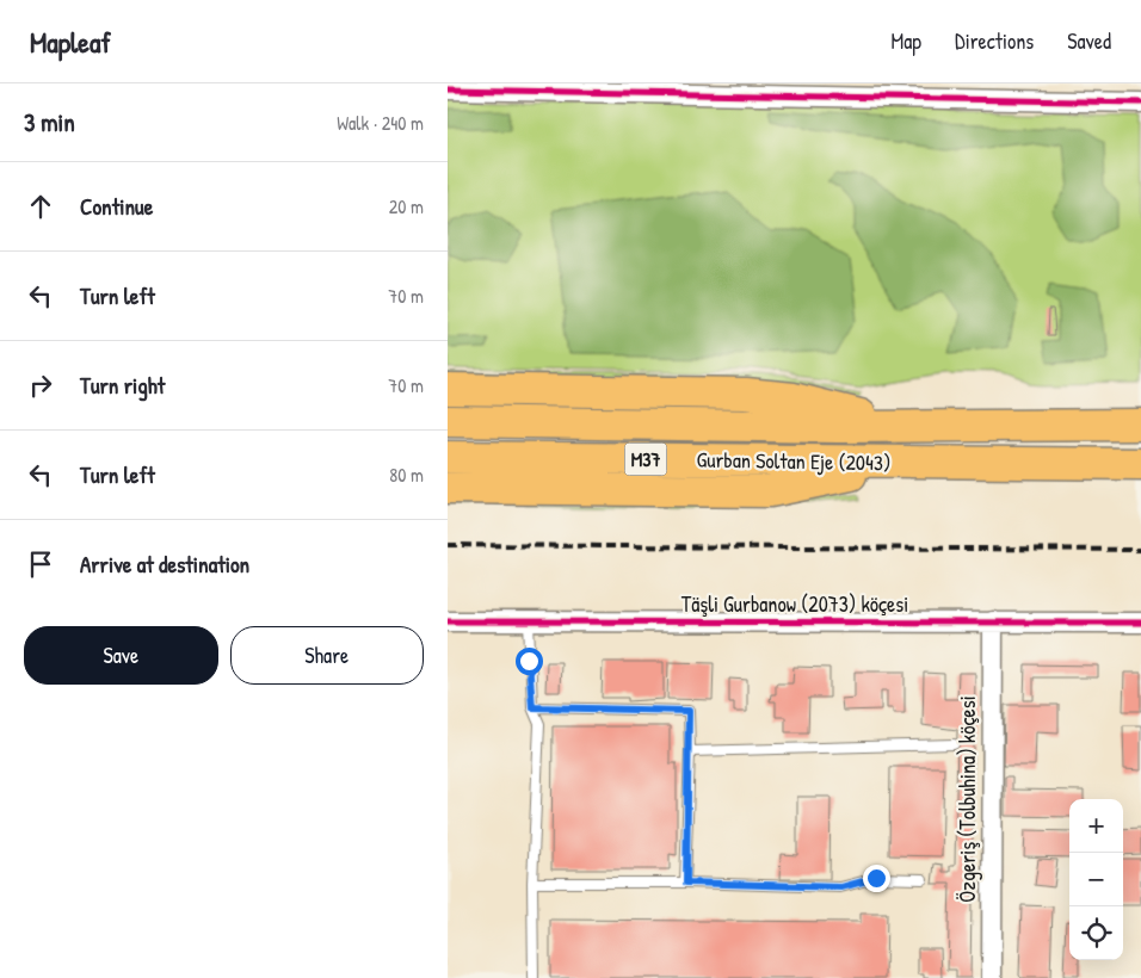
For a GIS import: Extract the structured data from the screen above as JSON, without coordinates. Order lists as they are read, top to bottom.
{
  "streets": {
    "highway": ["M37", "Gurban Soltan Eje (2043)"],
    "street": ["Täşli Gurbanow (2073) köçesi", "Özgeriş (Tolbuhina) köçesi"]
  },
  "crossings": [
    ["Täşli Gurbanow (2073) köçesi", "Özgeriş (Tolbuhina) köçesi"]
  ],
  "page": {
    "header": "Mapleaf",
    "nav": ["Map", "Directions", "Saved"],
    "heading": ["3 min", "Walk · 240 m"],
    "list": [
      ["Continue", "20 m"],
      ["Turn left", "70 m"],
      ["Turn right", "70 m"],
      ["Turn left", "80 m"],
      "Arrive at destination"
    ],
    "buttons": ["Save", "Share"],
    "map_buttons": ["+", "−"]
  }
}
